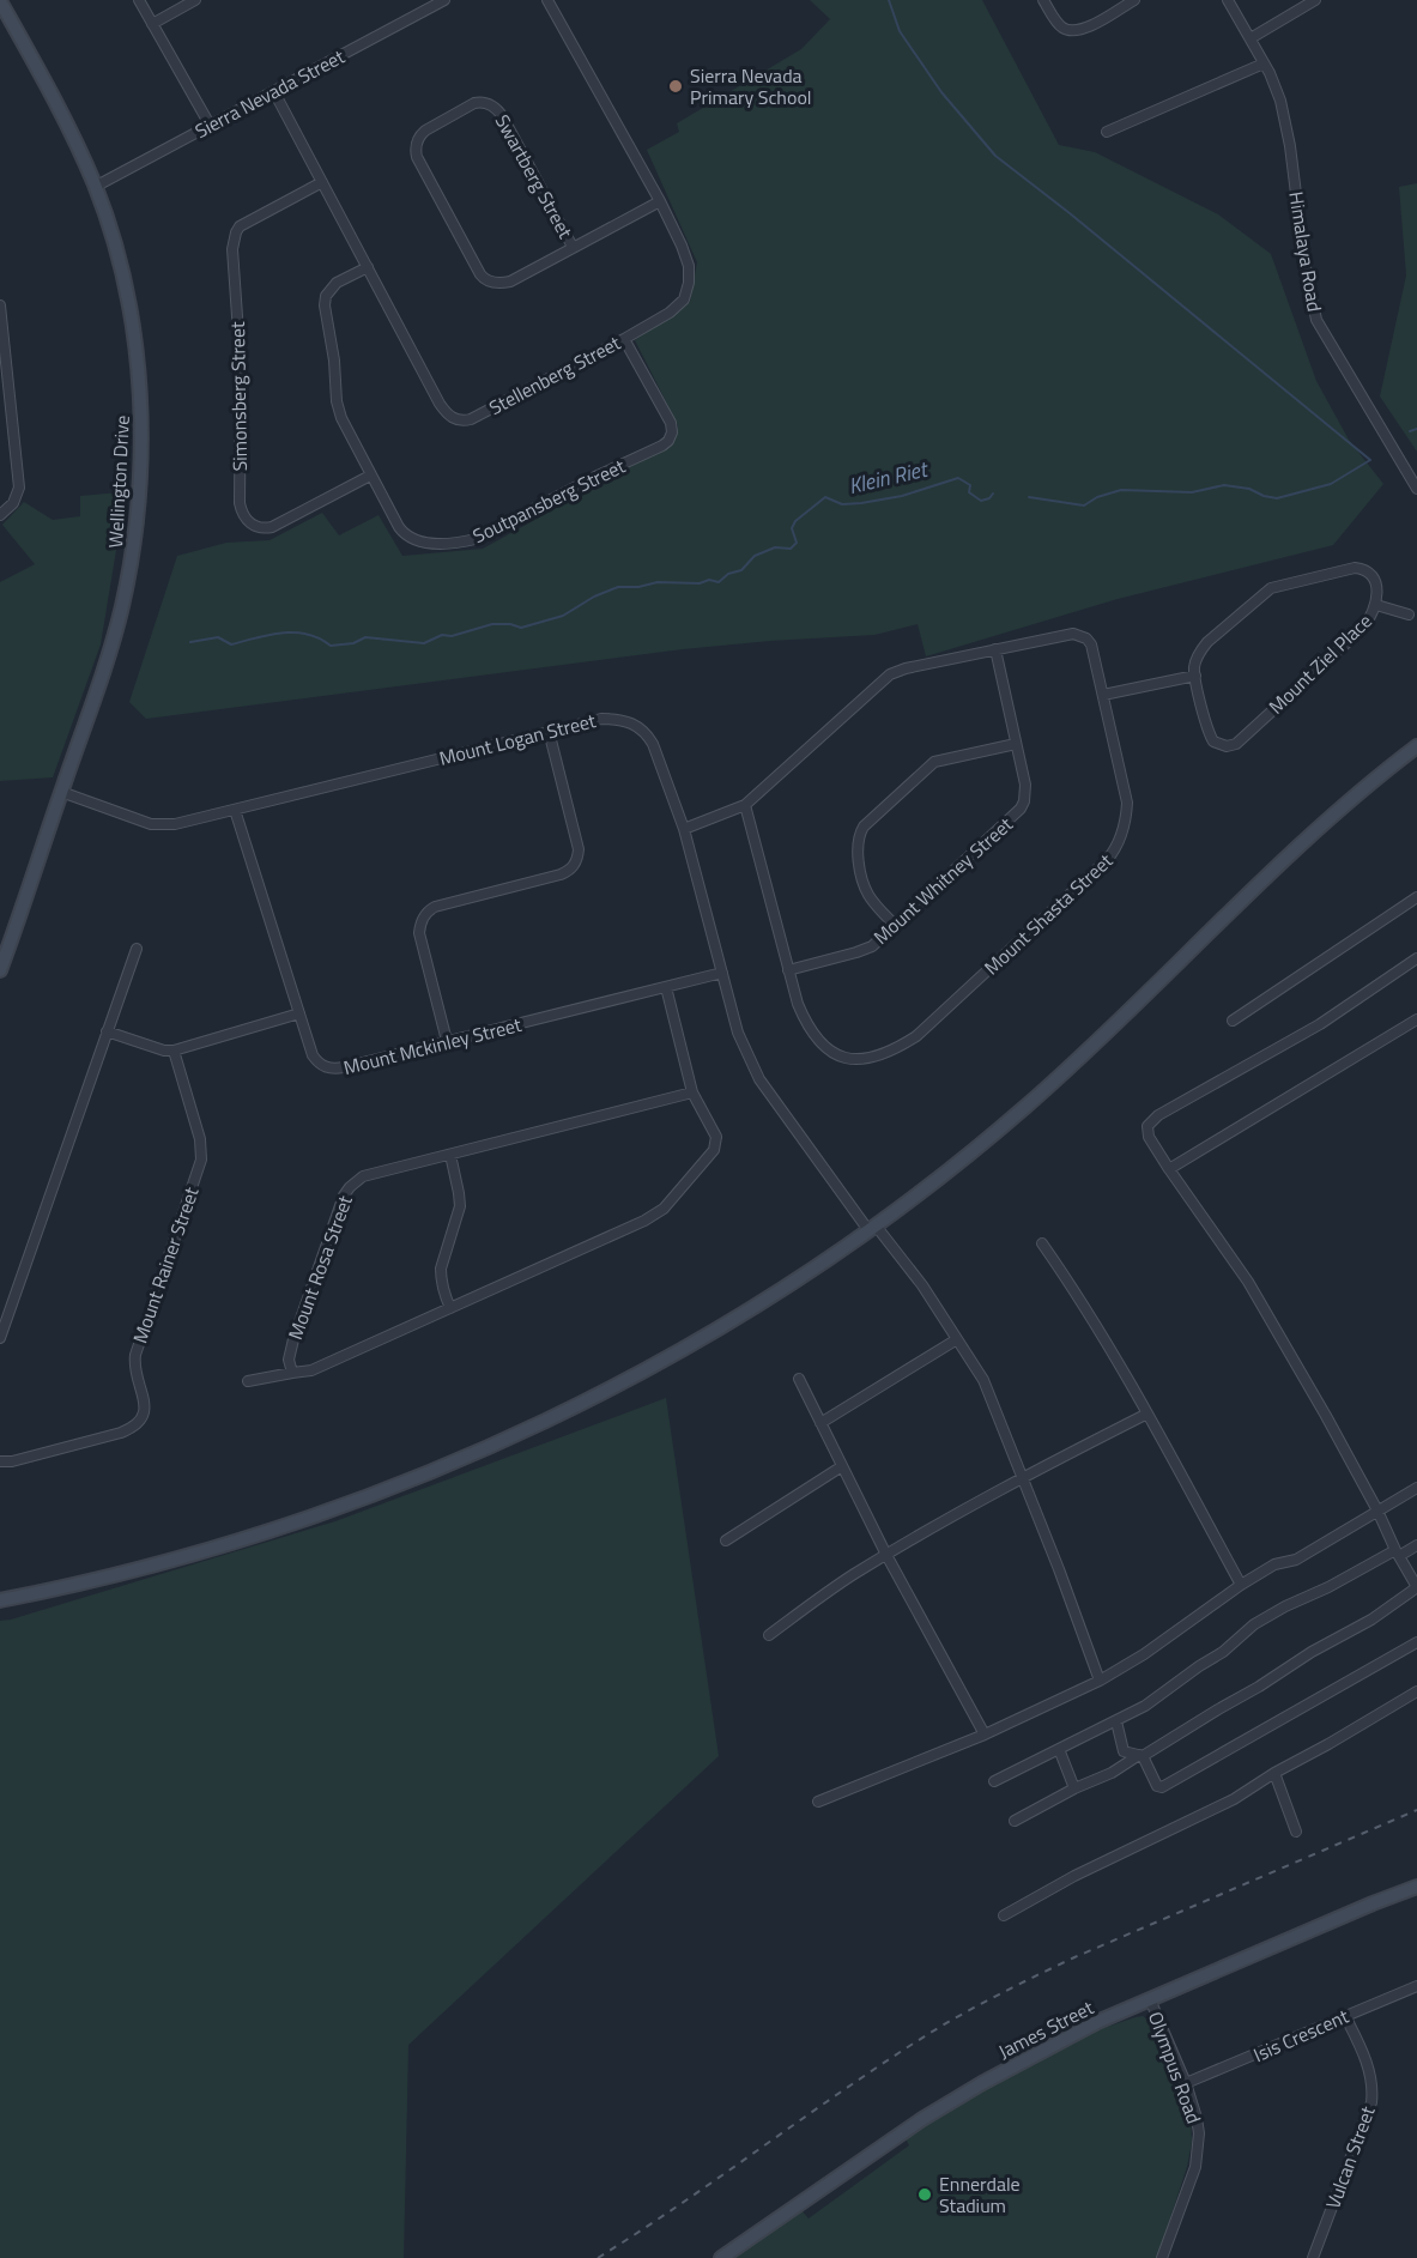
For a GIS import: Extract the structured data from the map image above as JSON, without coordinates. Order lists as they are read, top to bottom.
{
  "streets": {
    "street": [
      "Sierra Nevada Street",
      "Swartberg Street",
      "Himalaya Road",
      "Stellenberg Street",
      "Simonsberg Street",
      "Wellington Drive",
      "Soutpansberg Street",
      "Mount Ziel Place",
      "Mount Logan Street",
      "Mount Whitney Street",
      "Mount Shasta Street",
      "Mount Mckinley Street",
      "Mount Rainer Street",
      "Mount Rosa Street",
      "James Street",
      "Isis Crescent",
      "Olympus Road",
      "Vulcan Street"
    ]
  },
  "crossings": [
    ["Sierra Nevada Street", "Stellenberg Street"],
    ["Sierra Nevada Street", "Wellington Drive"],
    ["Swartberg Street", "Stellenberg Street"],
    ["Stellenberg Street", "Simonsberg Street"],
    ["Stellenberg Street", "Soutpansberg Street"],
    ["Simonsberg Street", "Soutpansberg Street"],
    ["Wellington Drive", "Mount Logan Street"],
    ["Mount Logan Street", "Mount Shasta Street"],
    ["Mount Logan Street", "Mount Mckinley Street"],
    ["Mount Whitney Street", "Mount Shasta Street"],
    ["Mount Mckinley Street", "Mount Rosa Street"],
    ["James Street", "Olympus Road"],
    ["Isis Crescent", "Olympus Road"],
    ["Isis Crescent", "Vulcan Street"]
  ],
  "water": ["Klein Riet"],
  "places": ["Sierra Nevada Primary School", "Ennerdale Stadium"]
}
